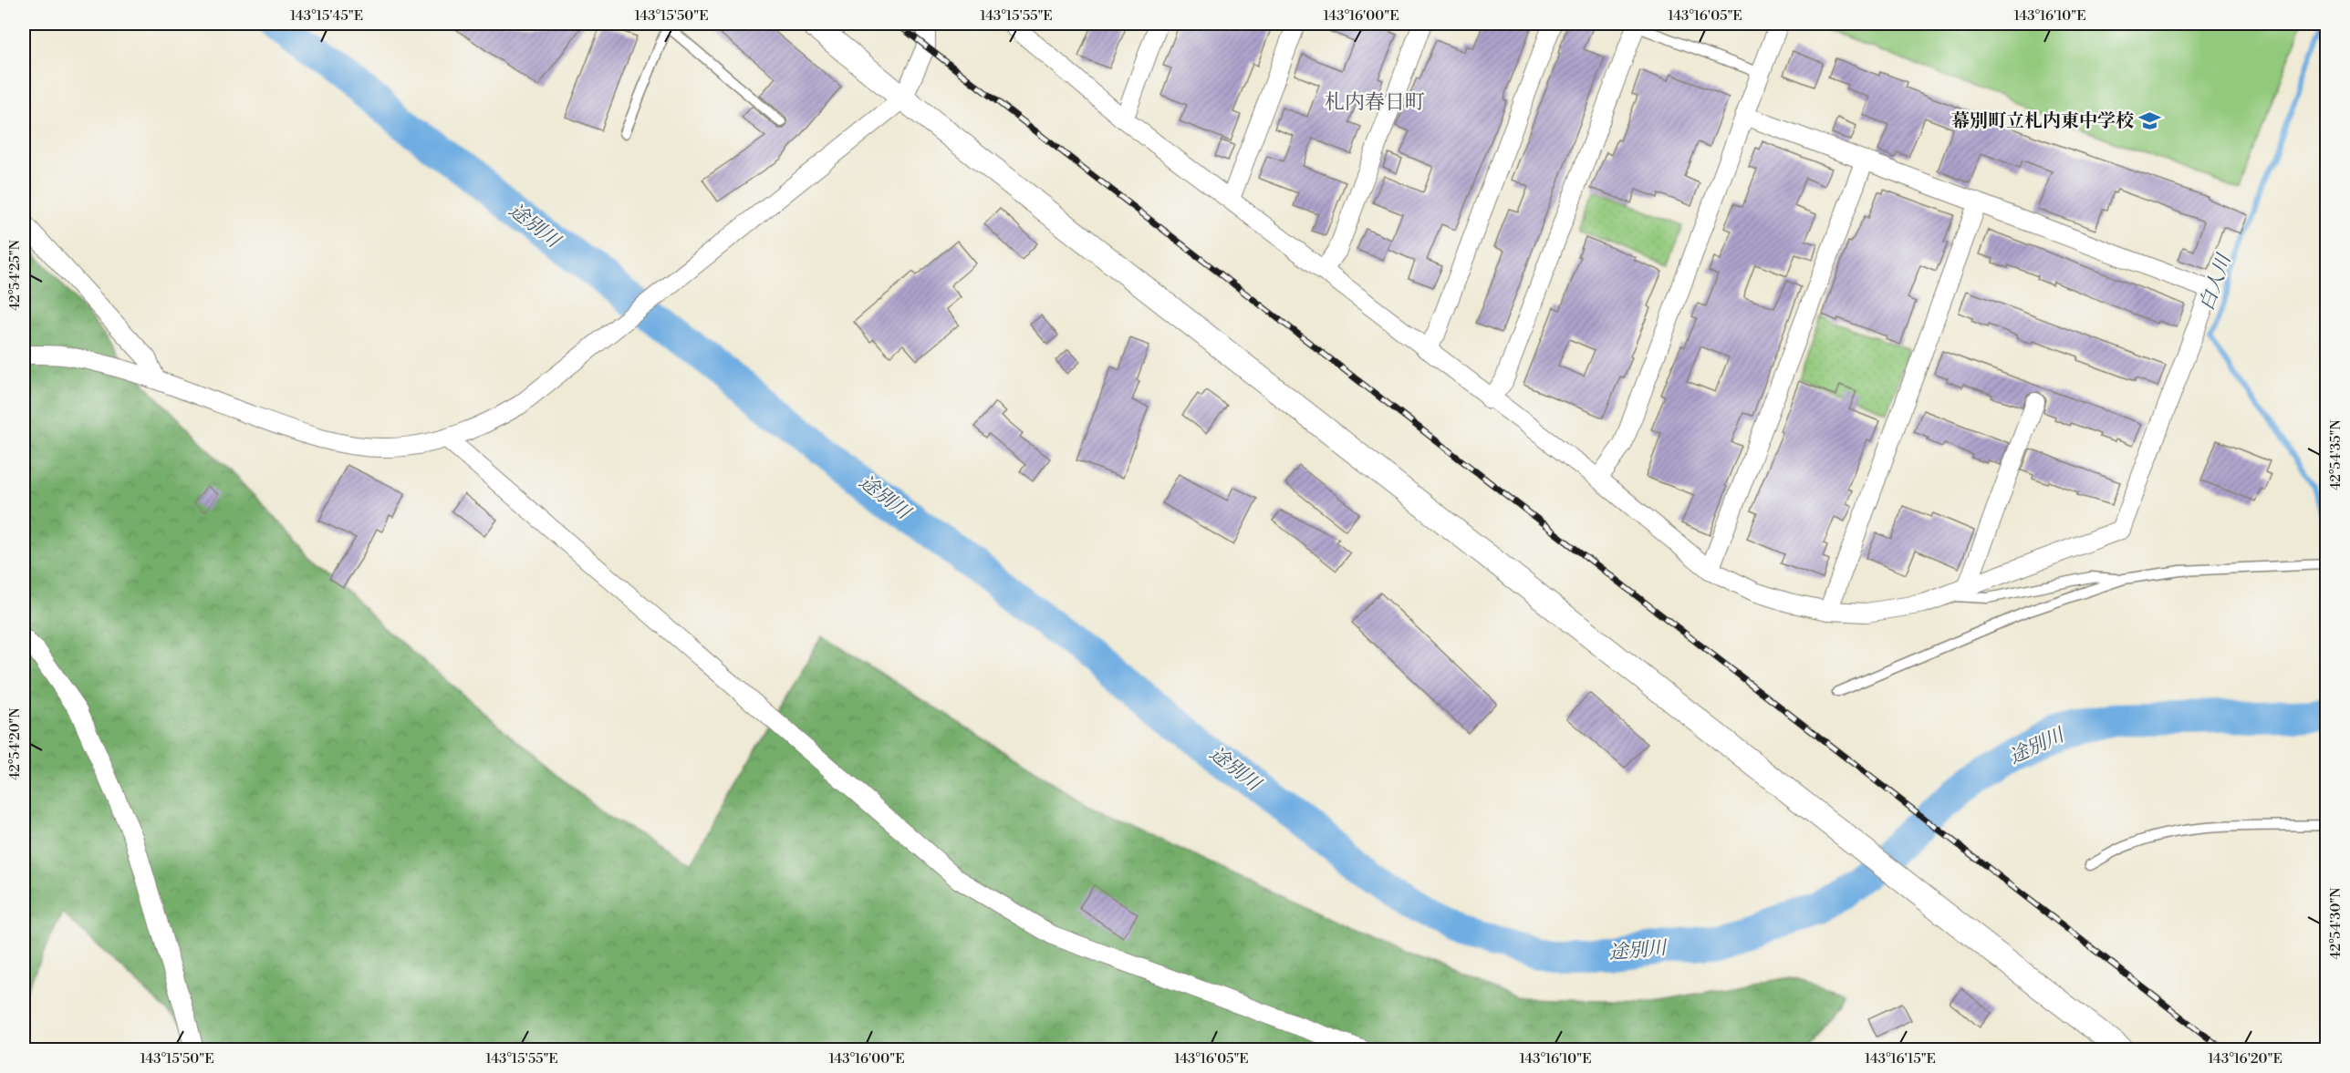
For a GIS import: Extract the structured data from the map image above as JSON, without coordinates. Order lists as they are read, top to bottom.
{
  "districts": ["札内春日町"],
  "water": ["途別川", "白人川"],
  "places": {
    "school or university": ["幕別町立札内東中学校"]
  },
  "coordinates": [
    "143°15'45\"E",
    "143°15'50\"E",
    "143°15'55\"E",
    "143°16'00\"E",
    "143°16'05\"E",
    "143°16'10\"E",
    "42°54'25\"N",
    "42°54'35\"N",
    "42°54'20\"N",
    "42°54'30\"N",
    "143°16'15\"E",
    "143°16'20\"E"
  ]
}
